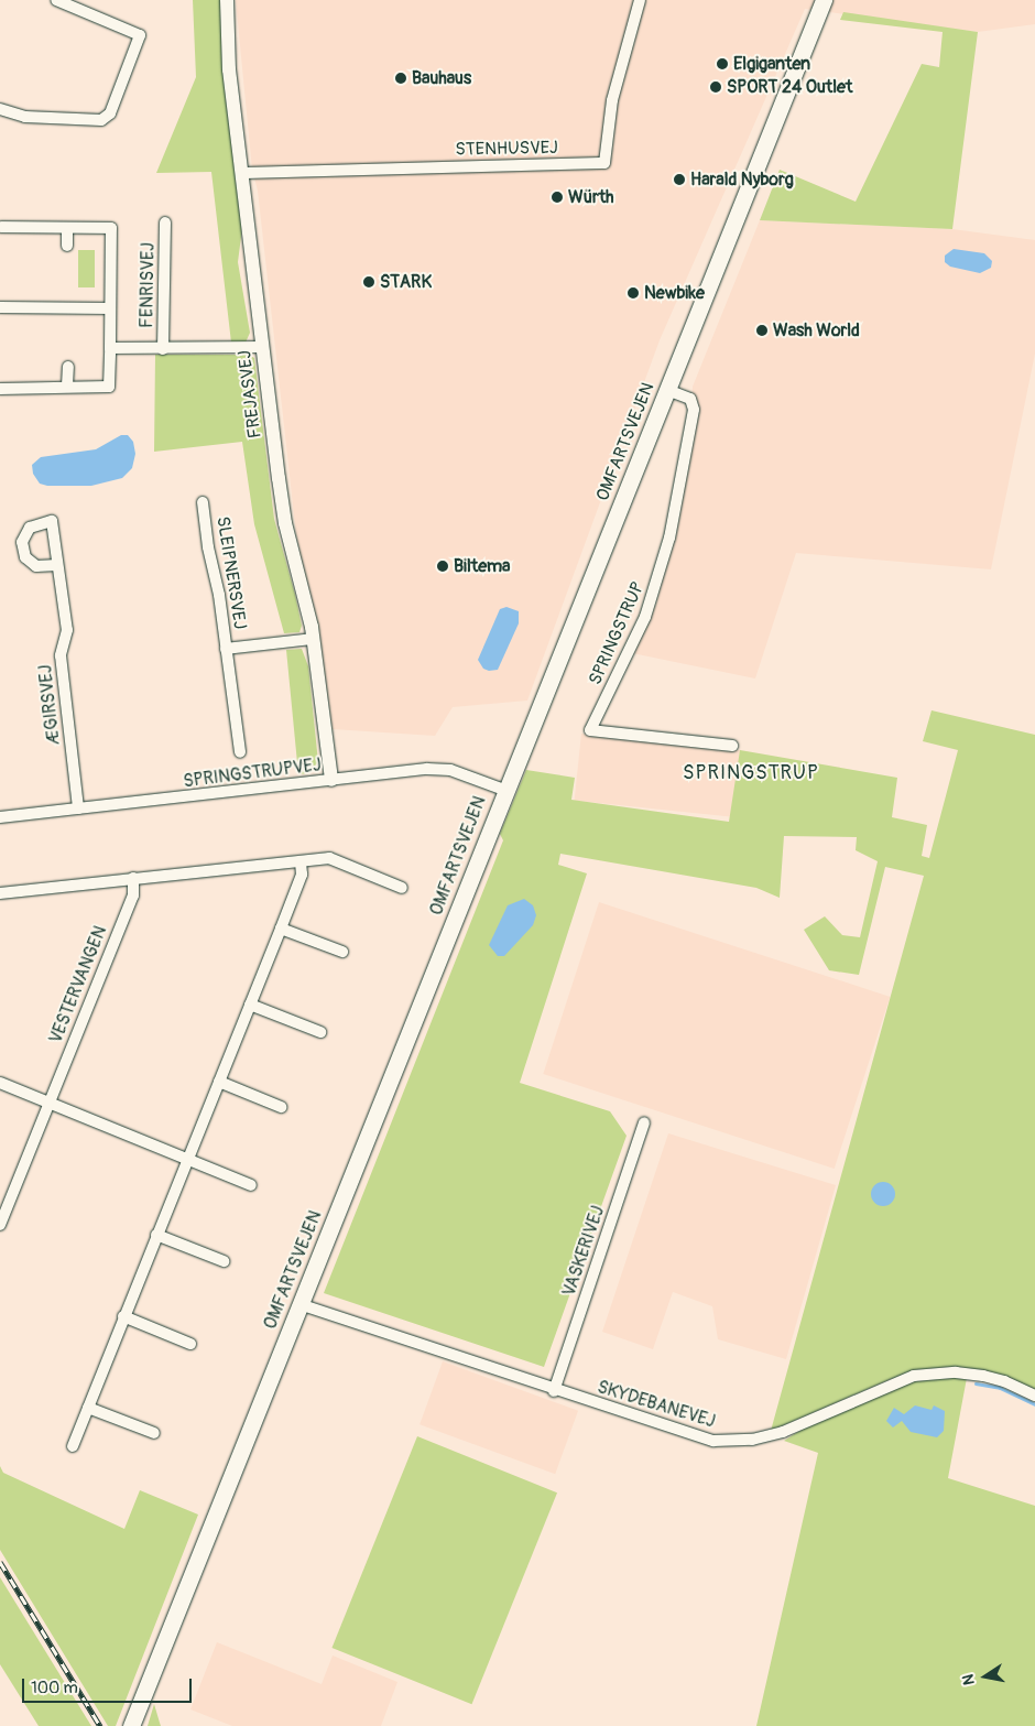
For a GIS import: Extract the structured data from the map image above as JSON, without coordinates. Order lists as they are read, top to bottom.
{
  "streets": {
    "main road": ["OMFARTSVEJEN"],
    "street": [
      "STENHUSVEJ",
      "FENRISVEJ",
      "FREJASVEJ",
      "SLEIPNERSVEJ",
      "SPRINGSTRUP",
      "ÆGIRSVEJ",
      "SPRINGSTRUPVEJ",
      "VESTERVANGEN",
      "VASKERIVEJ",
      "SKYDEBANEVEJ"
    ]
  },
  "crossings": [
    ["STENHUSVEJ", "FREJASVEJ"],
    ["FENRISVEJ", "FREJASVEJ"],
    ["FREJASVEJ", "SLEIPNERSVEJ"],
    ["FREJASVEJ", "SPRINGSTRUPVEJ"],
    ["OMFARTSVEJEN", "SPRINGSTRUP"],
    ["OMFARTSVEJEN", "SPRINGSTRUPVEJ"],
    ["OMFARTSVEJEN", "SKYDEBANEVEJ"],
    ["ÆGIRSVEJ", "SPRINGSTRUPVEJ"],
    ["VASKERIVEJ", "SKYDEBANEVEJ"]
  ],
  "districts": ["SPRINGSTRUP"],
  "places": [
    "Elgiganten",
    "Bauhaus",
    "SPORT 24 Outlet",
    "Harald Nyborg",
    "Würth",
    "STARK",
    "Newbike",
    "Wash World",
    "Biltema"
  ],
  "scale_bar": "100 m",
  "north": "left"
}
